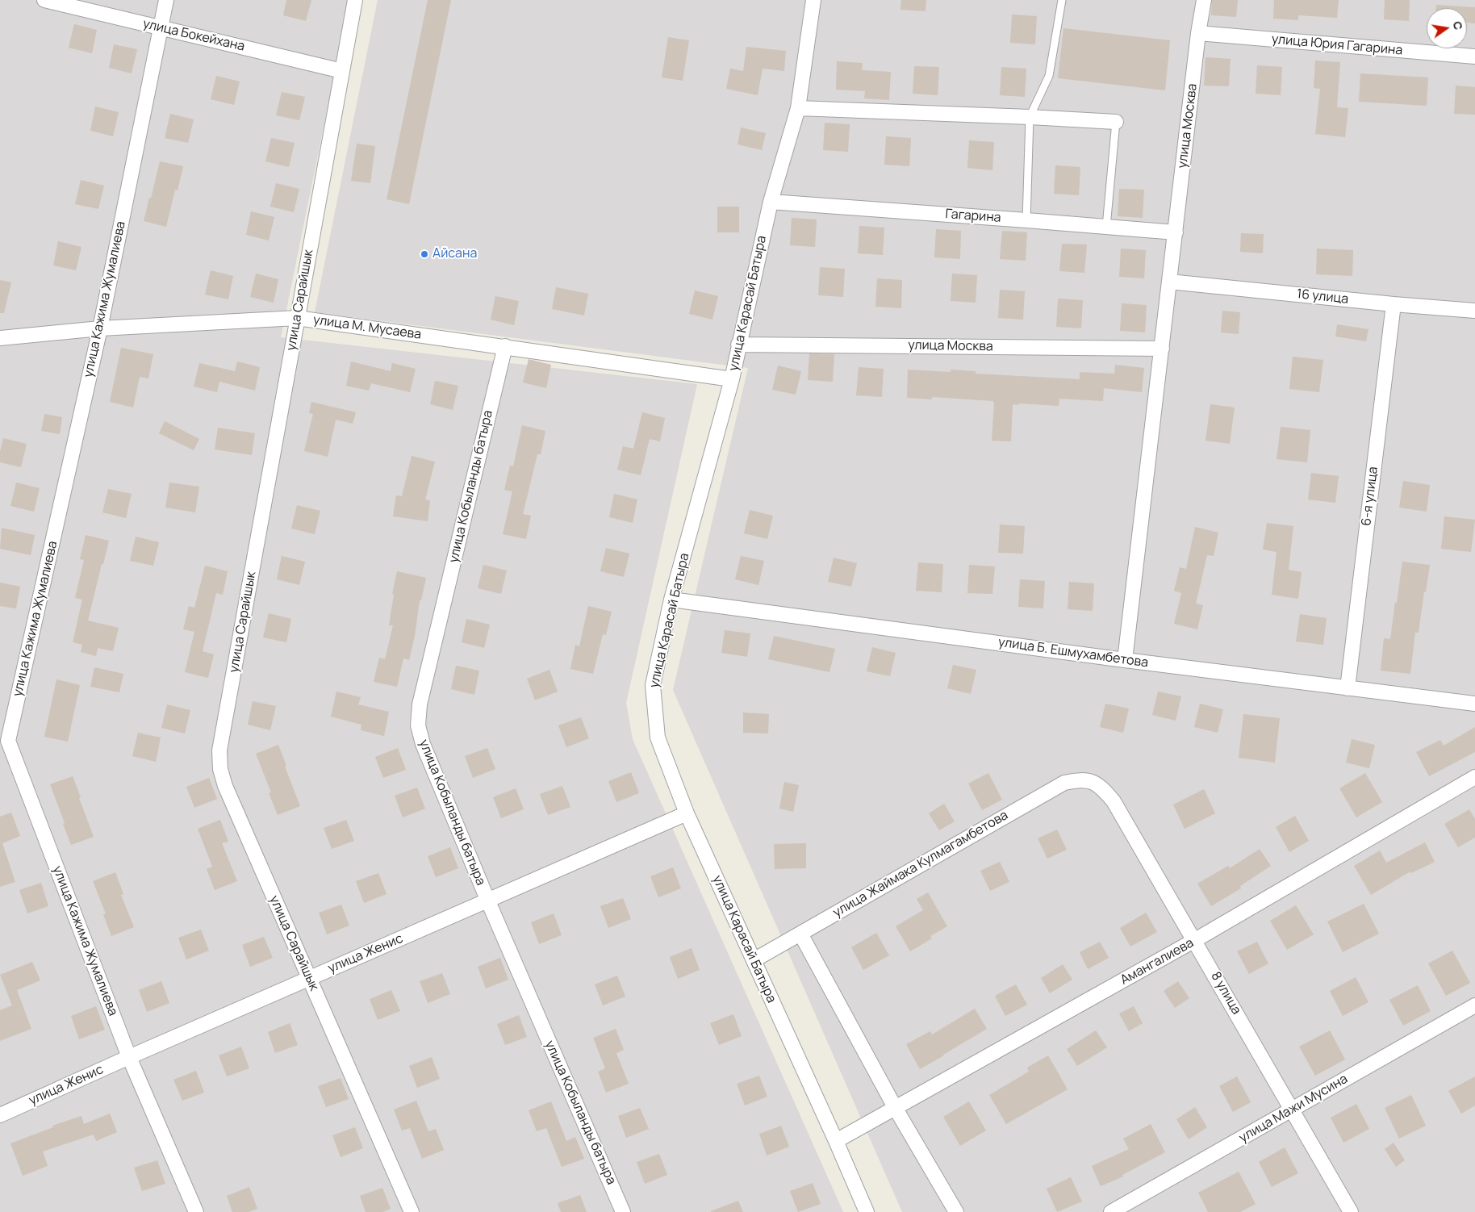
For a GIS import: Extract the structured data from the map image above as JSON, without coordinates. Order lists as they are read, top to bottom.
{
  "streets": {
    "street": [
      "улица Бокейхана",
      "улица Юрия Гагарина",
      "улица Москва",
      "Гагарина",
      "16 улица",
      "улица Кажима Жумалиева",
      "улица Сарайшык",
      "улица Карасай Батыра",
      "улица М. Мусаева",
      "улица Кобыланды батыра",
      "6-я улица",
      "улица Б. Ешмухамбетова",
      "улица Жаймака Кулмагамбетова",
      "улица Женис",
      "Амангалиева",
      "8 улица",
      "улица Мажи Мусина"
    ]
  },
  "crossings": [
    ["улица Бокейхана", "улица Кажима Жумалиева"],
    ["улица Бокейхана", "улица Сарайшык"],
    ["улица Юрия Гагарина", "улица Москва"],
    ["улица Москва", "Гагарина"],
    ["улица Москва", "16 улица"],
    ["улица Москва", "улица Карасай Батыра"],
    ["улица Москва", "улица Б. Ешмухамбетова"],
    ["Гагарина", "улица Карасай Батыра"],
    ["16 улица", "6-я улица"],
    ["улица Кажима Жумалиева", "улица М. Мусаева"],
    ["улица Кажима Жумалиева", "улица Женис"],
    ["улица Сарайшык", "улица М. Мусаева"],
    ["улица Сарайшык", "улица Женис"],
    ["улица Карасай Батыра", "улица М. Мусаева"],
    ["улица Карасай Батыра", "улица Б. Ешмухамбетова"],
    ["улица Карасай Батыра", "улица Жаймака Кулмагамбетова"],
    ["улица Карасай Батыра", "улица Женис"],
    ["улица Карасай Батыра", "Амангалиева"],
    ["улица М. Мусаева", "улица Кобыланды батыра"],
    ["улица Кобыланды батыра", "улица Женис"],
    ["6-я улица", "улица Б. Ешмухамбетова"],
    ["улица Жаймака Кулмагамбетова", "8 улица"],
    ["Амангалиева", "8 улица"],
    ["8 улица", "улица Мажи Мусина"]
  ],
  "places": ["Айсана"],
  "north": "right"
}
